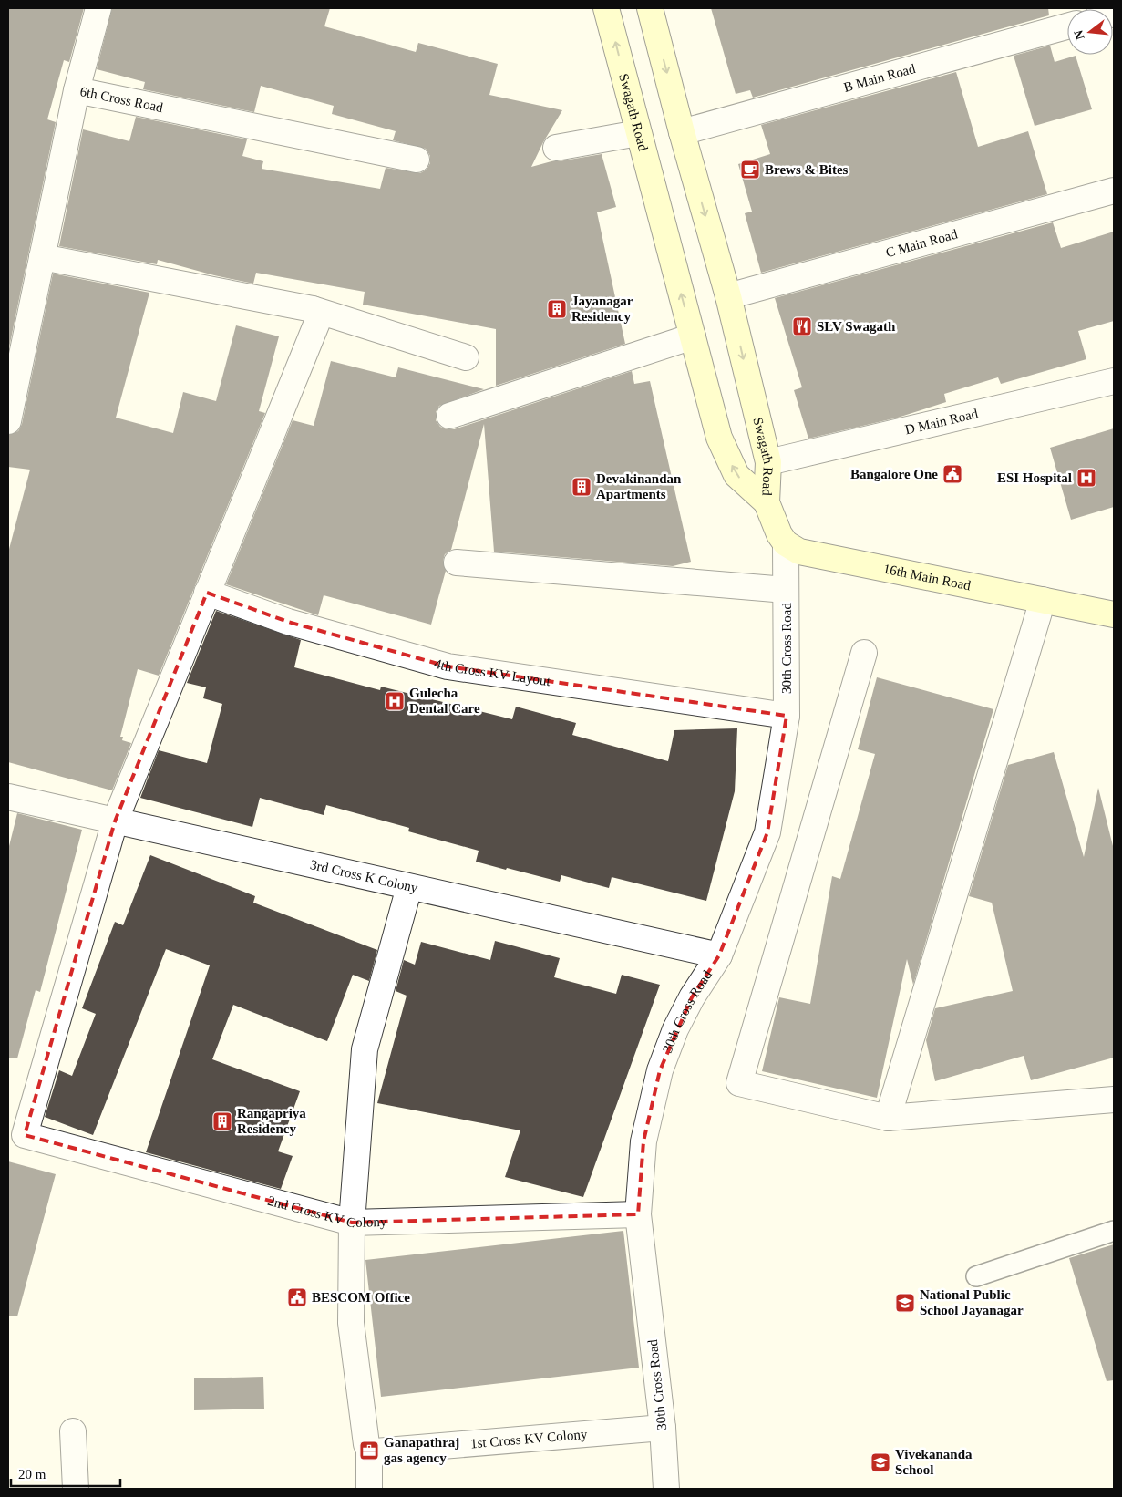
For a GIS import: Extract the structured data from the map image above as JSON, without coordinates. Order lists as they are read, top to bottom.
{
  "streets": {
    "main road": ["Swagath Road", "16th Main Road"],
    "street": [
      "B Main Road",
      "6th Cross Road",
      "C Main Road",
      "D Main Road",
      "30th Cross Road",
      "4th Cross KV Layout",
      "3rd Cross K Colony",
      "2nd Cross KV Colony",
      "1st Cross KV Colony"
    ]
  },
  "crossings": [
    ["B Main Road", "Swagath Road"],
    ["Swagath Road", "C Main Road"],
    ["Swagath Road", "D Main Road"],
    ["16th Main Road", "30th Cross Road"],
    ["30th Cross Road", "4th Cross KV Layout"],
    ["30th Cross Road", "3rd Cross K Colony"],
    ["30th Cross Road", "2nd Cross KV Colony"],
    ["30th Cross Road", "1st Cross KV Colony"],
    ["3rd Cross K Colony", "2nd Cross KV Colony"]
  ],
  "places": {
    "cafe": ["Brews & Bites"],
    "building": ["Jayanagar Residency", "Devakinandan Apartments", "Rangapriya Residency"],
    "restaurant": ["SLV Swagath"],
    "public building": ["Bangalore One", "BESCOM Office"],
    "hospital": ["ESI Hospital", "Gulecha Dental Care"],
    "school or university": ["National Public School Jayanagar", "Vivekananda School"],
    "office": ["Ganapathraj gas agency"]
  },
  "scale_bar": "20 m",
  "north": "left"
}
